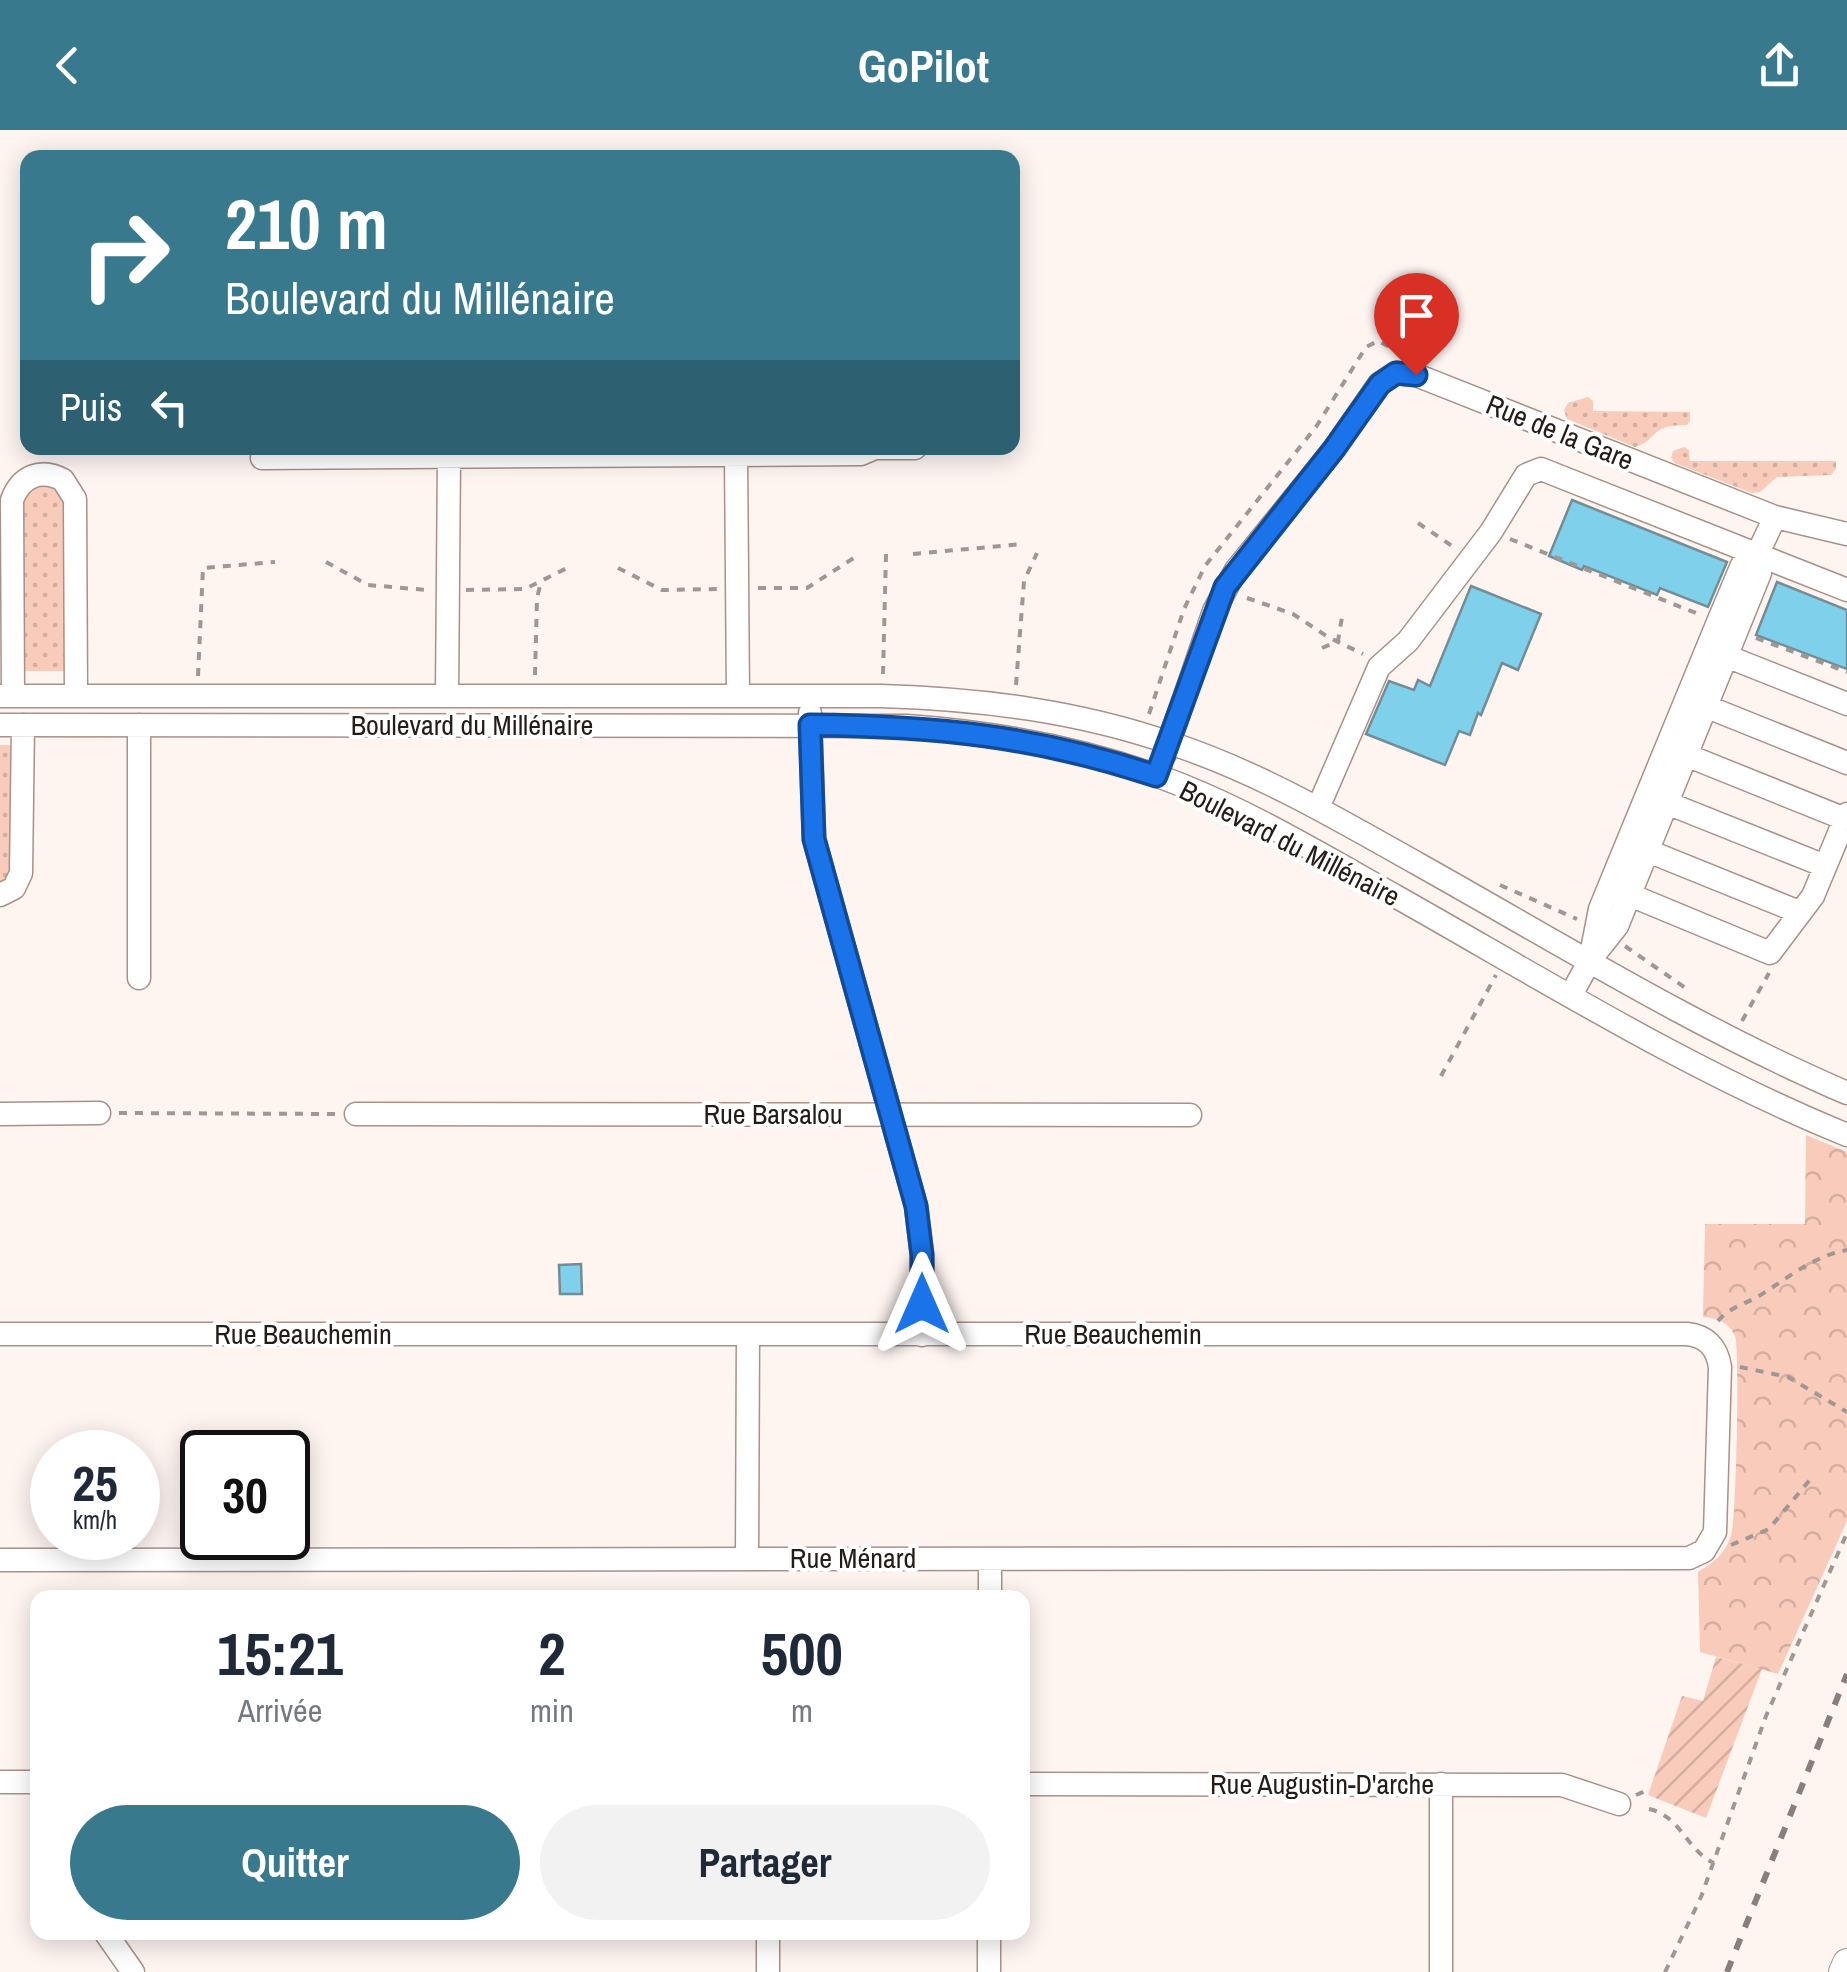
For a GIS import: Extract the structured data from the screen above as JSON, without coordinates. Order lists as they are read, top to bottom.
{
  "streets": {
    "street": [
      "Rue de la Gare",
      "Boulevard du Millénaire",
      "Rue Barsalou",
      "Rue Beauchemin",
      "Rue Ménard",
      "Rue Augustin-D'arche"
    ]
  },
  "crossings": [
    ["Rue de la Gare", "Boulevard du Millénaire"],
    ["Rue Beauchemin", "Rue Ménard"]
  ],
  "page": {
    "header": "GoPilot",
    "turn": ["210 m", "Boulevard du Millénaire"],
    "then": "Puis",
    "speed": "25 km/h",
    "limit": "30",
    "eta": [
      "15:21",
      "Arrivée",
      "2",
      "min",
      "500",
      "m"
    ],
    "buttons": ["Quitter", "Partager"]
  }
}
